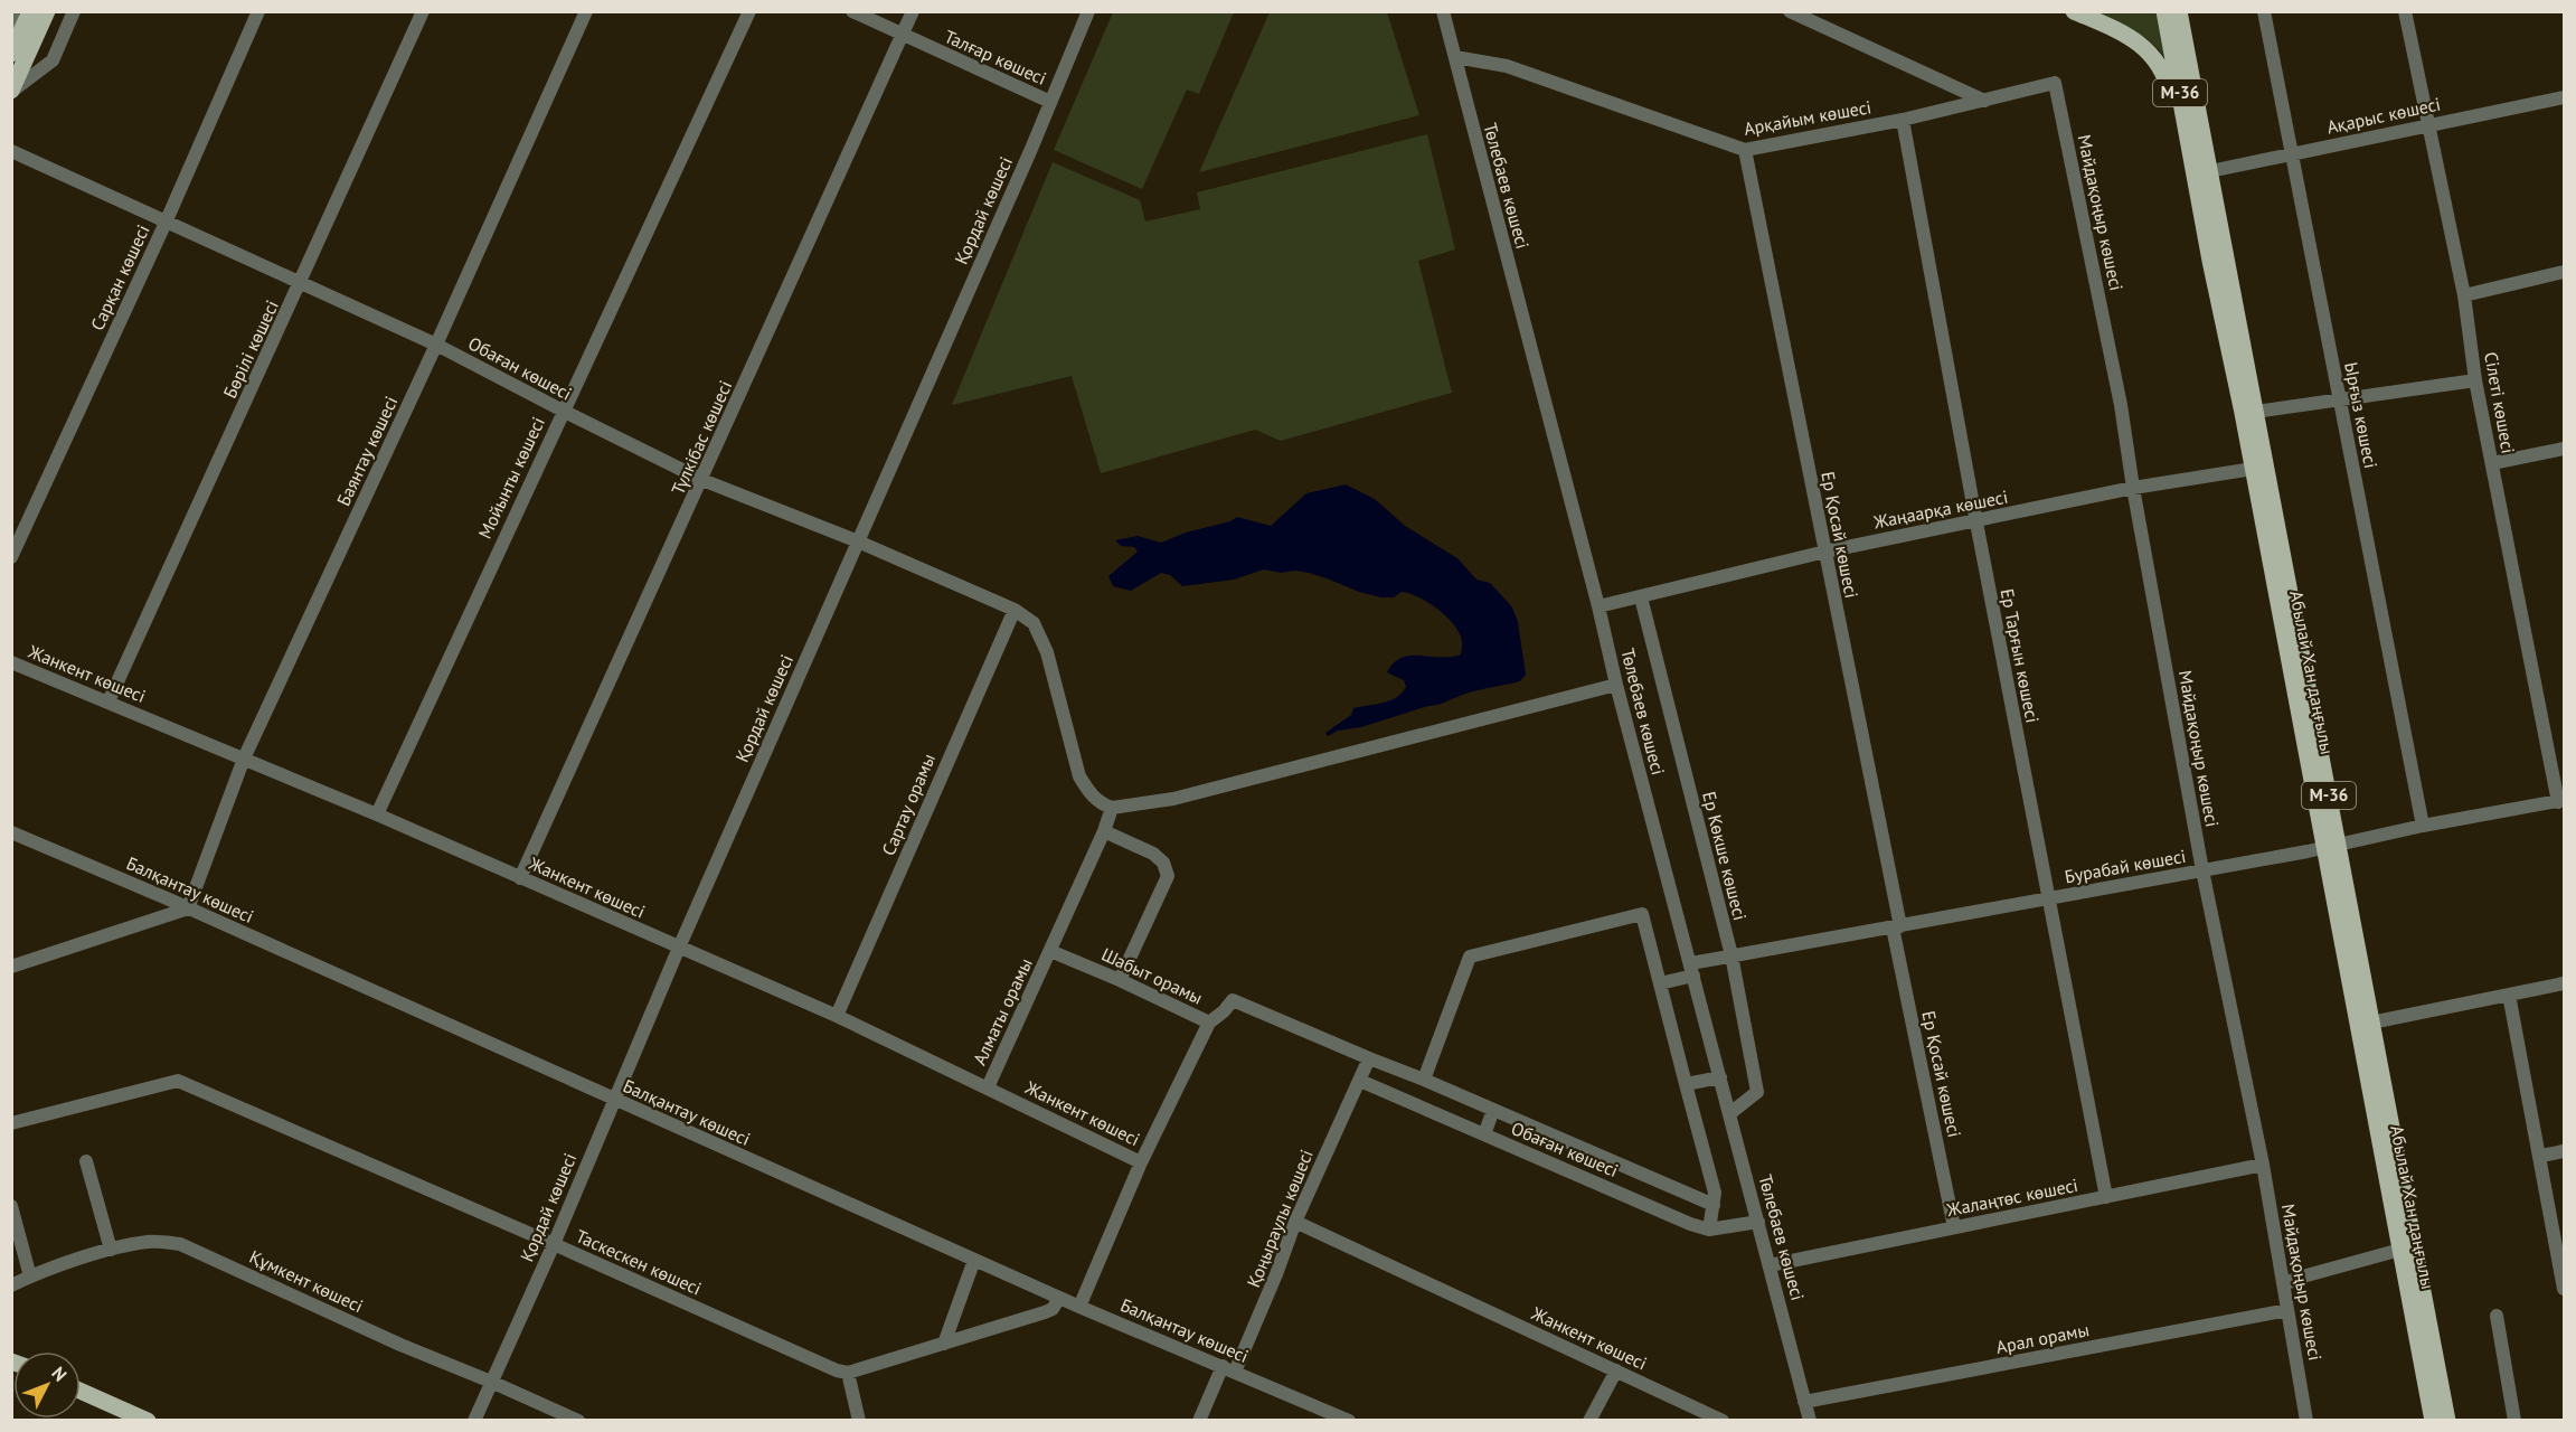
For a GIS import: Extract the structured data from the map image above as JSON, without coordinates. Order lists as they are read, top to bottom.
{
  "streets": {
    "main road": ["M-36", "Абылай Хан даңғылы"],
    "street": [
      "Талғар көшесі",
      "Ақарыс көшесі",
      "Арқайым көшесі",
      "Төлебаев көшесі",
      "Қордай көшесі",
      "Майдақоңыр көшесі",
      "Сарқан көшесі",
      "Бөрілі көшесі",
      "Обаған көшесі",
      "Сілеті көшесі",
      "Ырғыз көшесі",
      "Түлкібас көшесі",
      "Баянтау көшесі",
      "Мойынты көшесі",
      "Жаңаарқа көшесі",
      "Ер Қосай көшесі",
      "Ер Тарғын көшесі",
      "Жанкент көшесі",
      "Сартау орамы",
      "Ер Көкше көшесі",
      "Бурабай көшесі",
      "Балқантау көшесі",
      "Шабыт орамы",
      "Алматы орамы",
      "Жалаңтөс көшесі",
      "Қоңыраулы көшесі",
      "Таскескен көшесі",
      "Құмкент көшесі",
      "Арал орамы"
    ]
  },
  "crossings": [
    ["Талғар көшесі", "Қордай көшесі"],
    ["Талғар көшесі", "Түлкібас көшесі"],
    ["Ақарыс көшесі", "Сілеті көшесі"],
    ["Ақарыс көшесі", "Ырғыз көшесі"],
    ["Ақарыс көшесі", "Абылай Хан даңғылы"],
    ["Арқайым көшесі", "Төлебаев көшесі"],
    ["Арқайым көшесі", "Майдақоңыр көшесі"],
    ["Арқайым көшесі", "Ер Қосай көшесі"],
    ["Арқайым көшесі", "Ер Тарғын көшесі"],
    ["Төлебаев көшесі", "Обаған көшесі"],
    ["Төлебаев көшесі", "Жаңаарқа көшесі"],
    ["Төлебаев көшесі", "Ер Көкше көшесі"],
    ["Төлебаев көшесі", "Бурабай көшесі"],
    ["Төлебаев көшесі", "Жалаңтөс көшесі"],
    ["Төлебаев көшесі", "Арал орамы"],
    ["Қордай көшесі", "Обаған көшесі"],
    ["Қордай көшесі", "Жанкент көшесі"],
    ["Қордай көшесі", "Балқантау көшесі"],
    ["Қордай көшесі", "Таскескен көшесі"],
    ["Қордай көшесі", "Құмкент көшесі"],
    ["Майдақоңыр көшесі", "Жаңаарқа көшесі"],
    ["Майдақоңыр көшесі", "Бурабай көшесі"],
    ["Майдақоңыр көшесі", "Жалаңтөс көшесі"],
    ["Майдақоңыр көшесі", "Арал орамы"],
    ["Сарқан көшесі", "Обаған көшесі"],
    ["Бөрілі көшесі", "Обаған көшесі"],
    ["Бөрілі көшесі", "Жанкент көшесі"],
    ["Обаған көшесі", "Түлкібас көшесі"],
    ["Обаған көшесі", "Баянтау көшесі"],
    ["Обаған көшесі", "Мойынты көшесі"],
    ["Обаған көшесі", "Сартау орамы"],
    ["Обаған көшесі", "Қоңыраулы көшесі"],
    ["Сілеті көшесі", "Бурабай көшесі"],
    ["Ырғыз көшесі", "Бурабай көшесі"],
    ["Түлкібас көшесі", "Жанкент көшесі"],
    ["Баянтау көшесі", "Жанкент көшесі"],
    ["Баянтау көшесі", "Балқантау көшесі"],
    ["Мойынты көшесі", "Жанкент көшесі"],
    ["Жаңаарқа көшесі", "Ер Қосай көшесі"],
    ["Жаңаарқа көшесі", "Ер Тарғын көшесі"],
    ["Жаңаарқа көшесі", "Абылай Хан даңғылы"],
    ["Жаңаарқа көшесі", "Ер Көкше көшесі"],
    ["Ер Қосай көшесі", "Бурабай көшесі"],
    ["Ер Қосай көшесі", "Жалаңтөс көшесі"],
    ["Ер Тарғын көшесі", "Бурабай көшесі"],
    ["Ер Тарғын көшесі", "Жалаңтөс көшесі"],
    ["Абылай Хан даңғылы", "Бурабай көшесі"],
    ["Жанкент көшесі", "Сартау орамы"],
    ["Жанкент көшесі", "Шабыт орамы"],
    ["Жанкент көшесі", "Алматы орамы"],
    ["Жанкент көшесі", "Қоңыраулы көшесі"],
    ["Ер Көкше көшесі", "Бурабай көшесі"],
    ["Балқантау көшесі", "Шабыт орамы"],
    ["Балқантау көшесі", "Қоңыраулы көшесі"],
    ["Шабыт орамы", "Алматы орамы"]
  ],
  "north": "top right"
}
